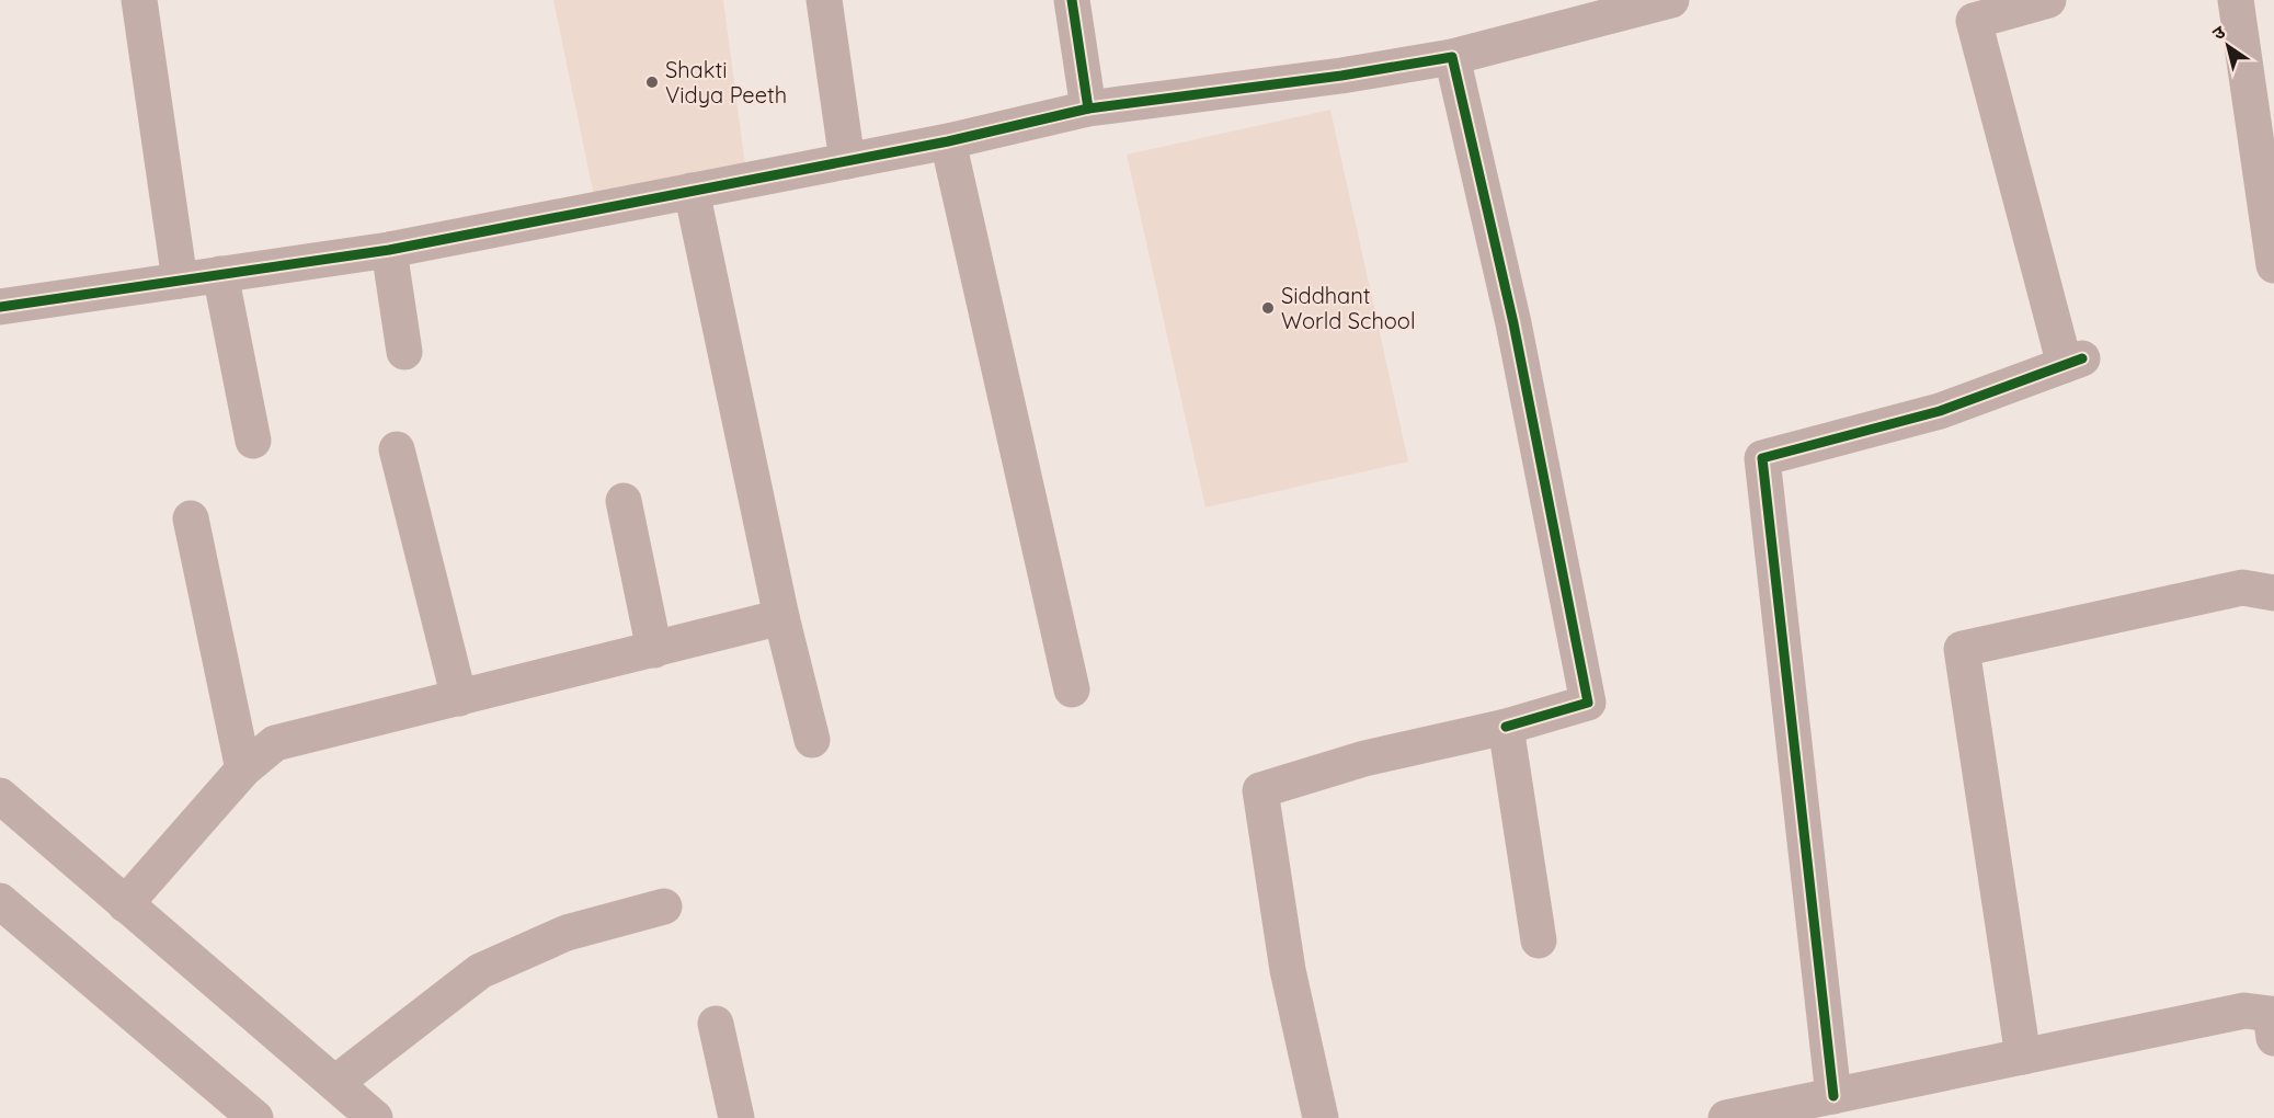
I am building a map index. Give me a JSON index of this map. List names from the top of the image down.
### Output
{
  "places": ["Shakti Vidya Peeth", "Siddhant World School"],
  "north": "top left"
}
